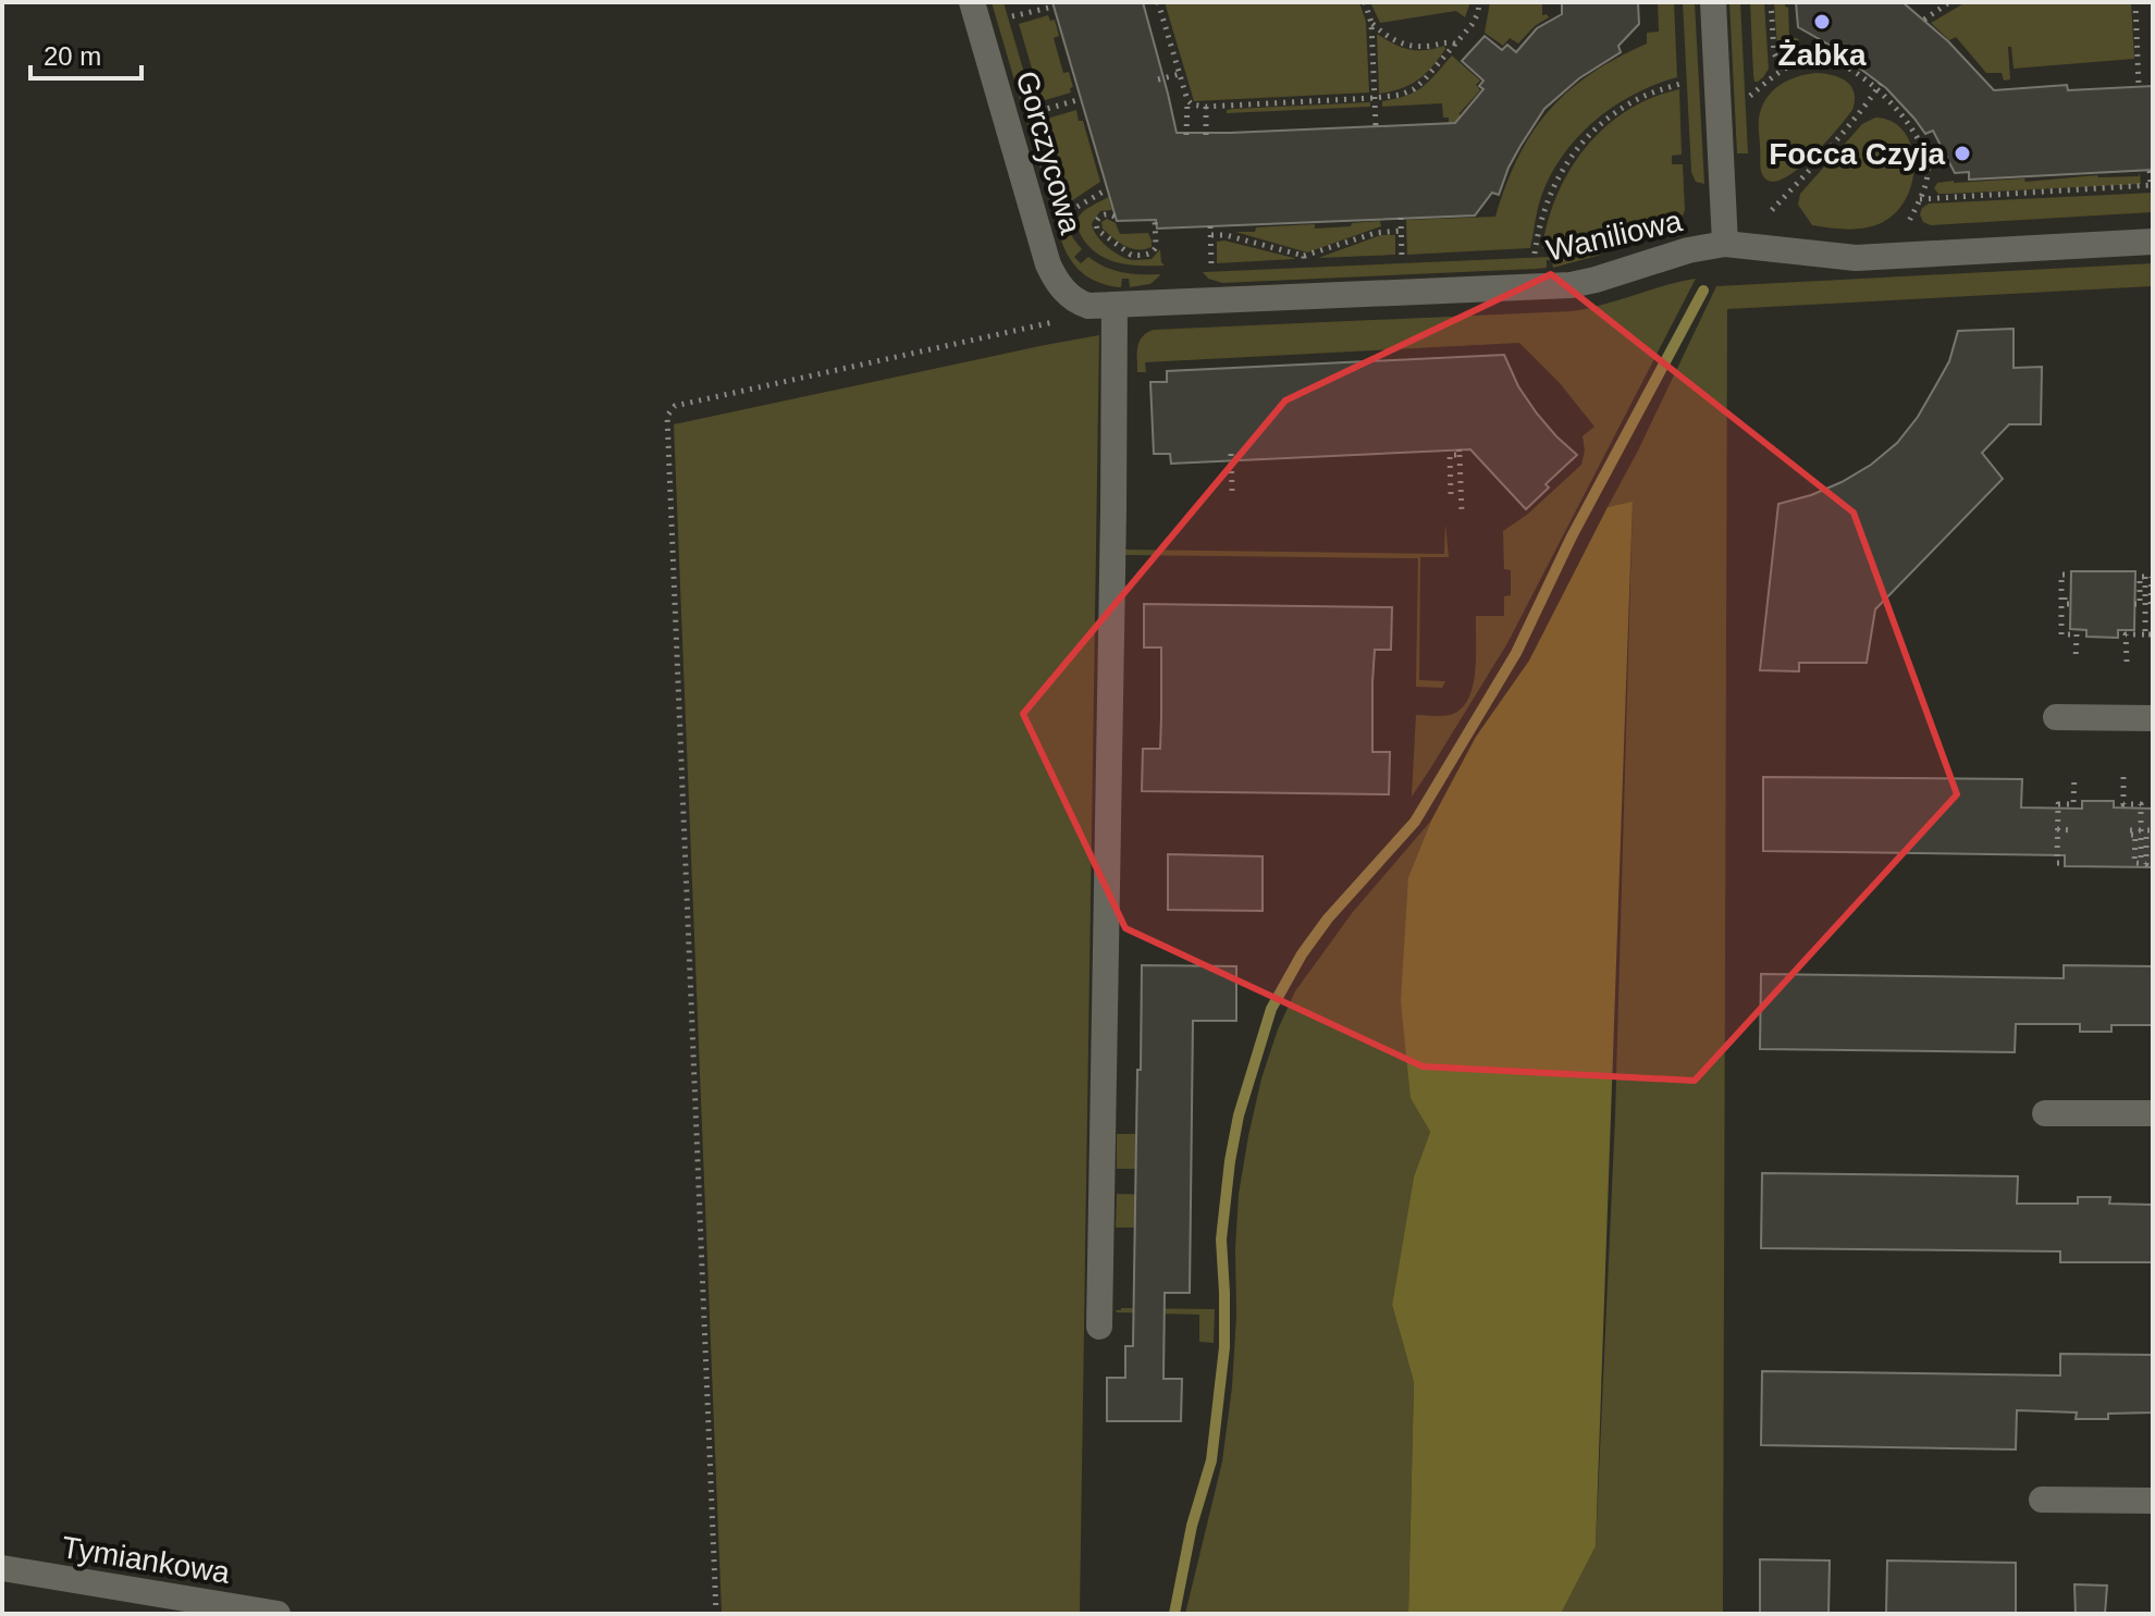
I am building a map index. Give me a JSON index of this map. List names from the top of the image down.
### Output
{
  "streets": {
    "street": ["Gorczycowa", "Waniliowa", "Tymiankowa"]
  },
  "crossings": [
    ["Gorczycowa", "Waniliowa"]
  ],
  "places": ["Żabka", "Focca Czyja"],
  "scale_bar": "20 m"
}
